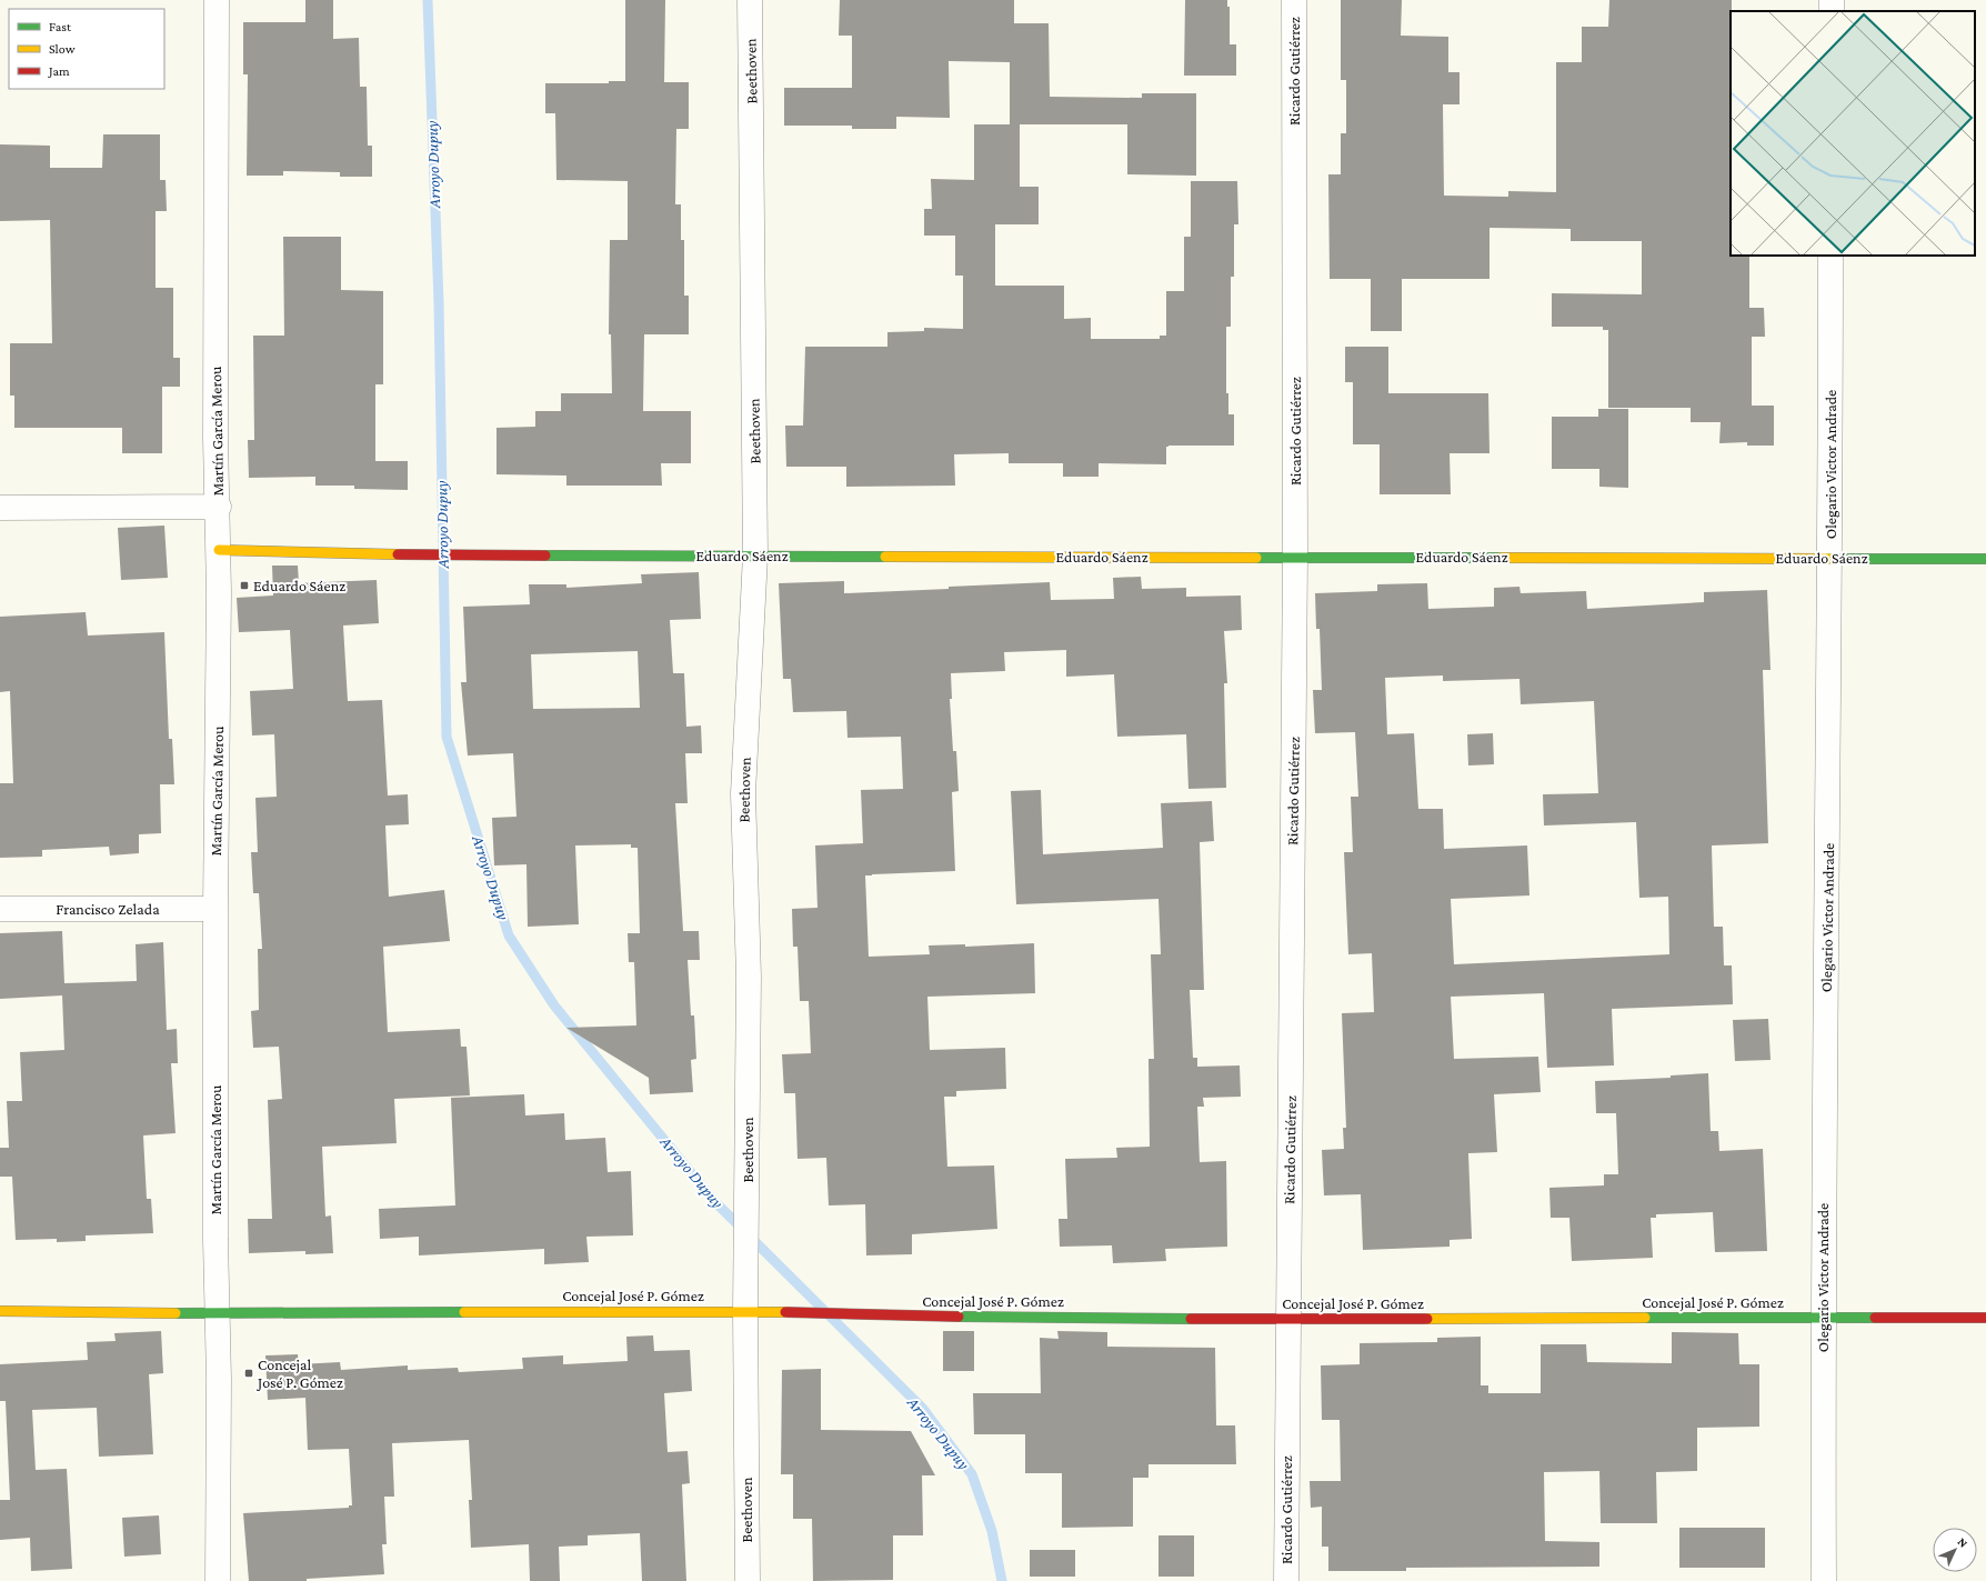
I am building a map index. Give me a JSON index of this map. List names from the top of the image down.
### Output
{
  "streets": {
    "street": [
      "Beethoven",
      "Ricardo Gutiérrez",
      "Martín García Merou",
      "Olegario Victor Andrade",
      "Eduardo Sáenz",
      "Francisco Zelada",
      "Concejal José P. Gómez"
    ]
  },
  "crossings": [
    ["Beethoven", "Eduardo Sáenz"],
    ["Beethoven", "Concejal José P. Gómez"],
    ["Ricardo Gutiérrez", "Eduardo Sáenz"],
    ["Ricardo Gutiérrez", "Concejal José P. Gómez"],
    ["Martín García Merou", "Eduardo Sáenz"],
    ["Martín García Merou", "Francisco Zelada"],
    ["Martín García Merou", "Concejal José P. Gómez"],
    ["Olegario Victor Andrade", "Eduardo Sáenz"],
    ["Olegario Victor Andrade", "Concejal José P. Gómez"]
  ],
  "water": ["Arroyo Dupuy"],
  "places": {
    "transit": ["Eduardo Sáenz", "Concejal José P. Gómez"]
  },
  "legend": ["Fast", "Slow", "Jam"],
  "north": "top right"
}
